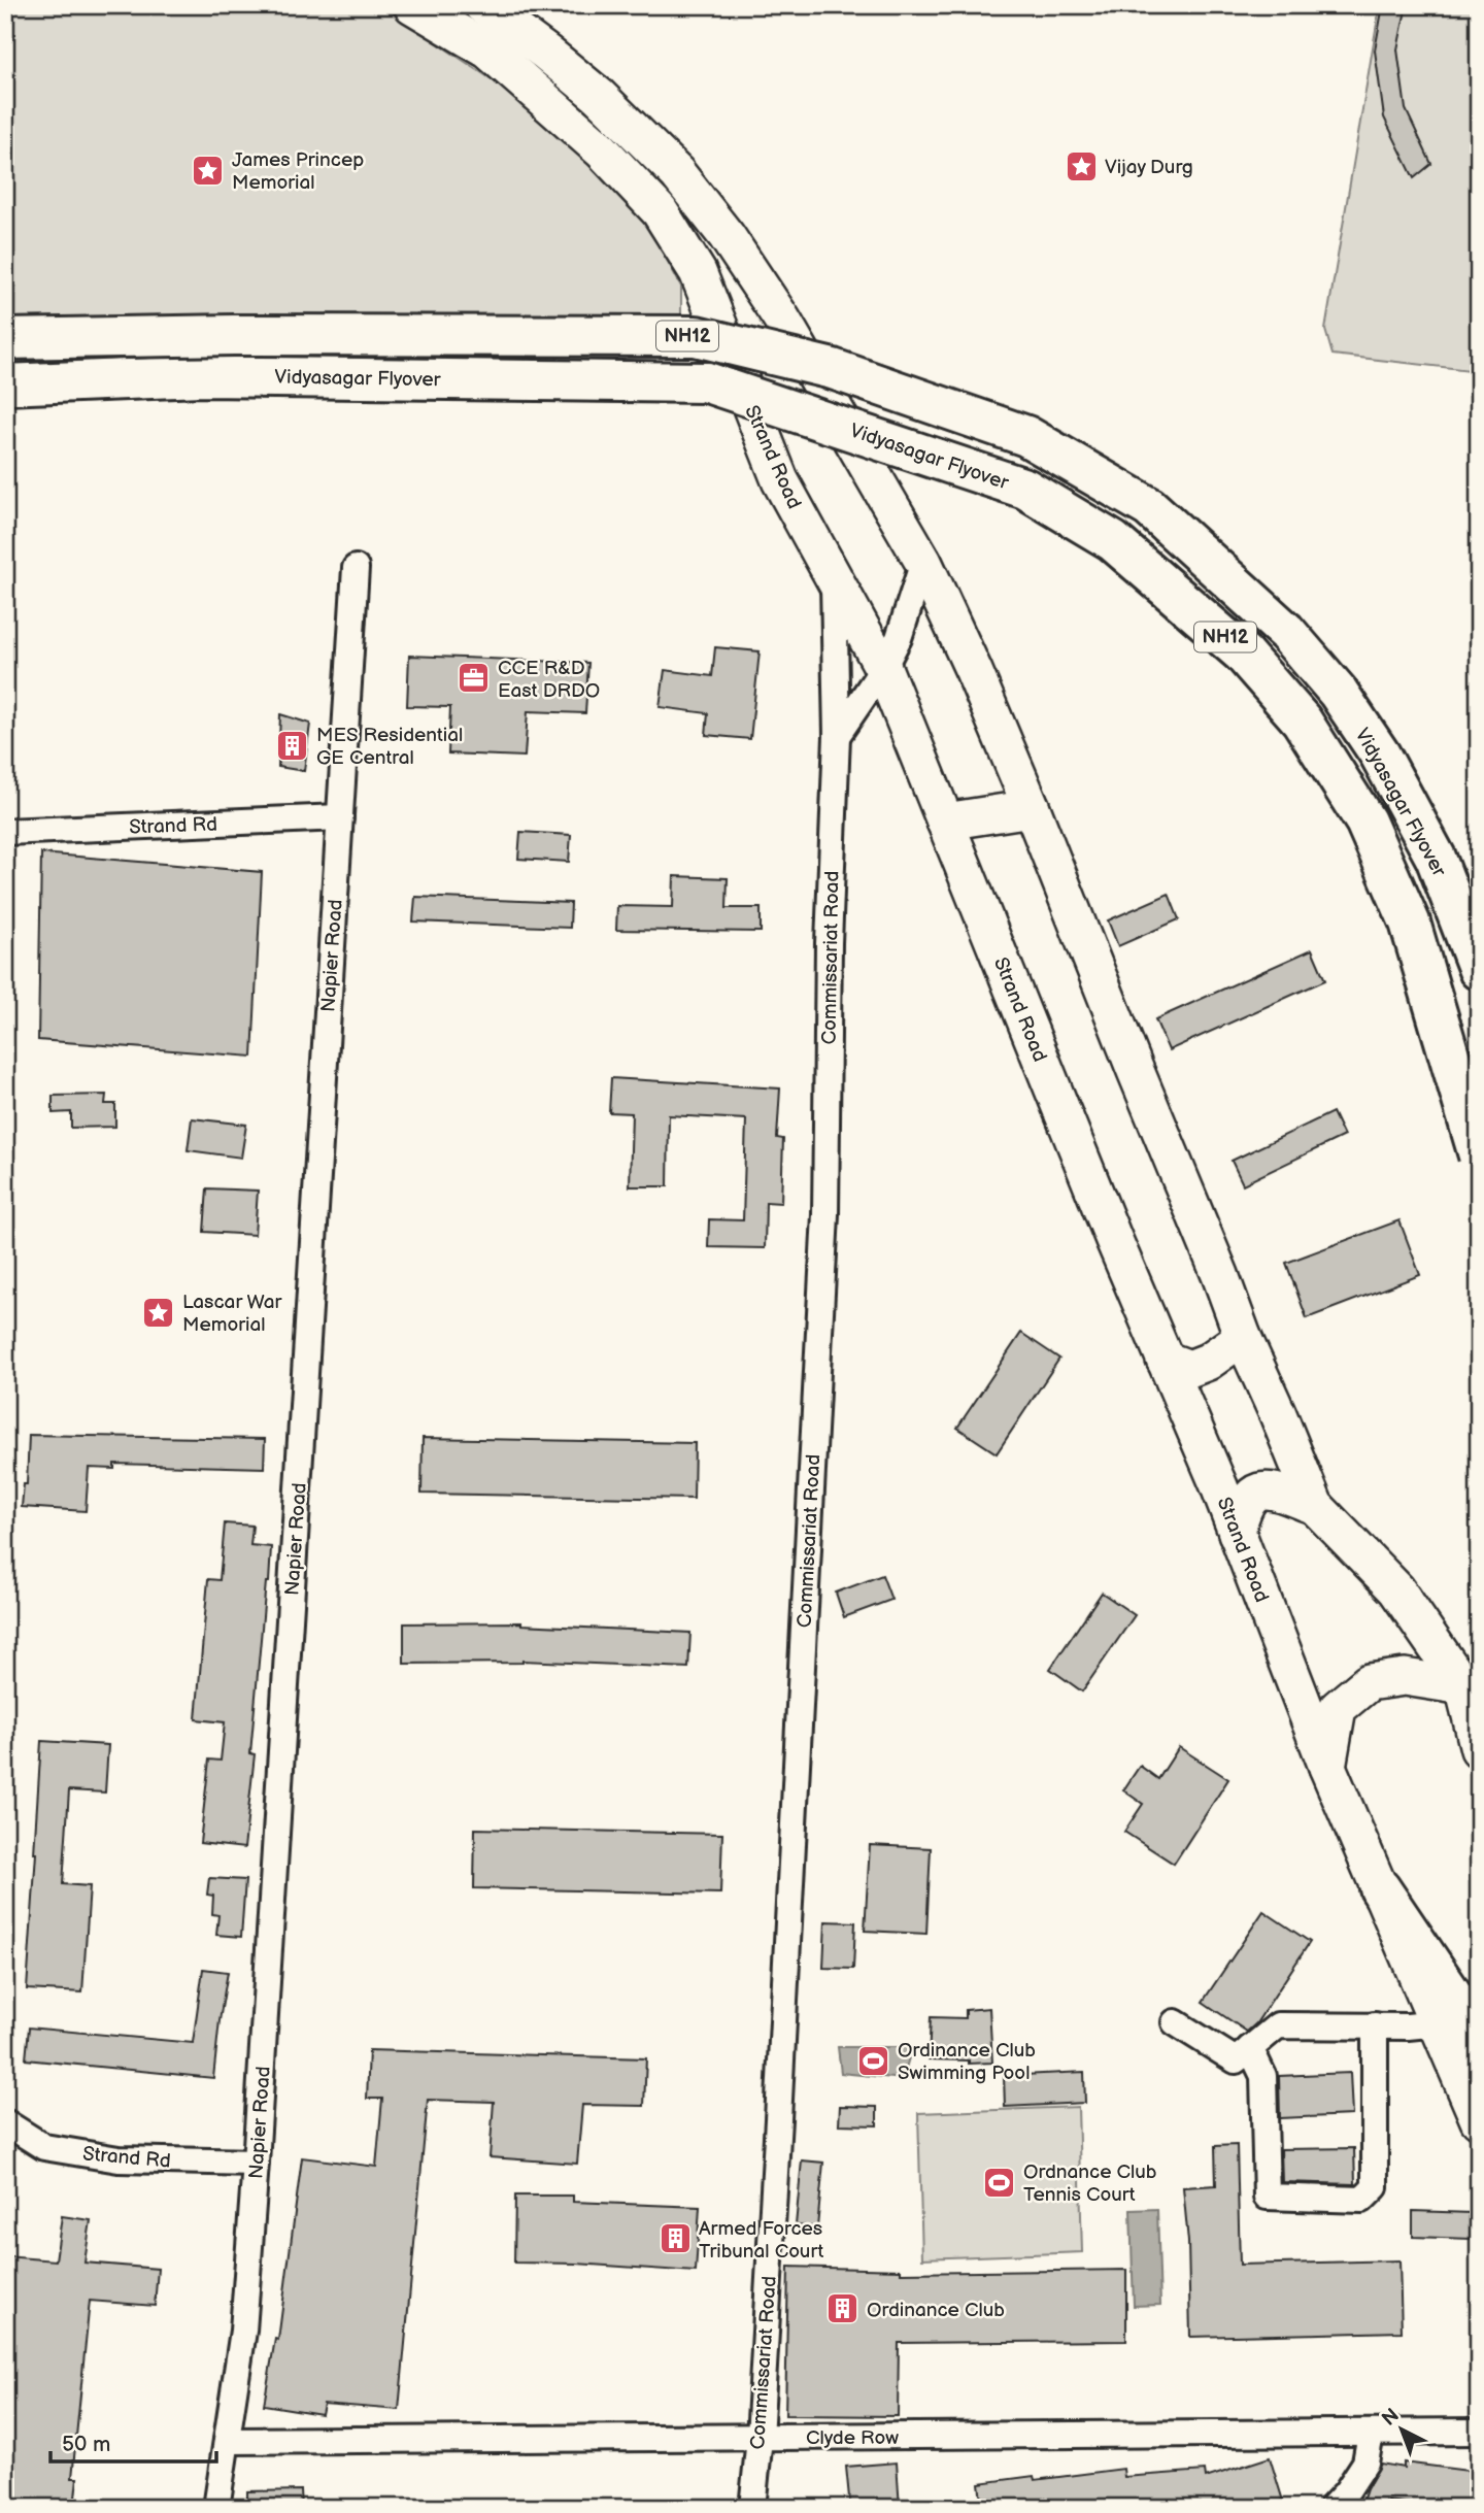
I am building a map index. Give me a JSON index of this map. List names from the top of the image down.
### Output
{
  "streets": {
    "highway": ["NH12", "Vidyasagar Flyover"],
    "main road": ["Strand Road"],
    "street": [
      "Strand Rd",
      "Napier Road",
      "Commissariat Road",
      "Clyde Row"
    ]
  },
  "crossings": [
    ["Strand Road", "Commissariat Road"],
    ["Strand Rd", "Napier Road"],
    ["Napier Road", "Clyde Row"],
    ["Commissariat Road", "Clyde Row"]
  ],
  "places": {
    "place": ["Vijay Durg", "James Princep Memorial", "Lascar War Memorial"],
    "office": ["CCE R&D East DRDO"],
    "building": ["MES Residential GE Central", "Armed Forces Tribunal Court", "Ordinance Club"],
    "sports": ["Ordinance Club Swimming Pool", "Ordnance Club Tennis Court"]
  },
  "scale_bar": "50 m",
  "north": "top left"
}
